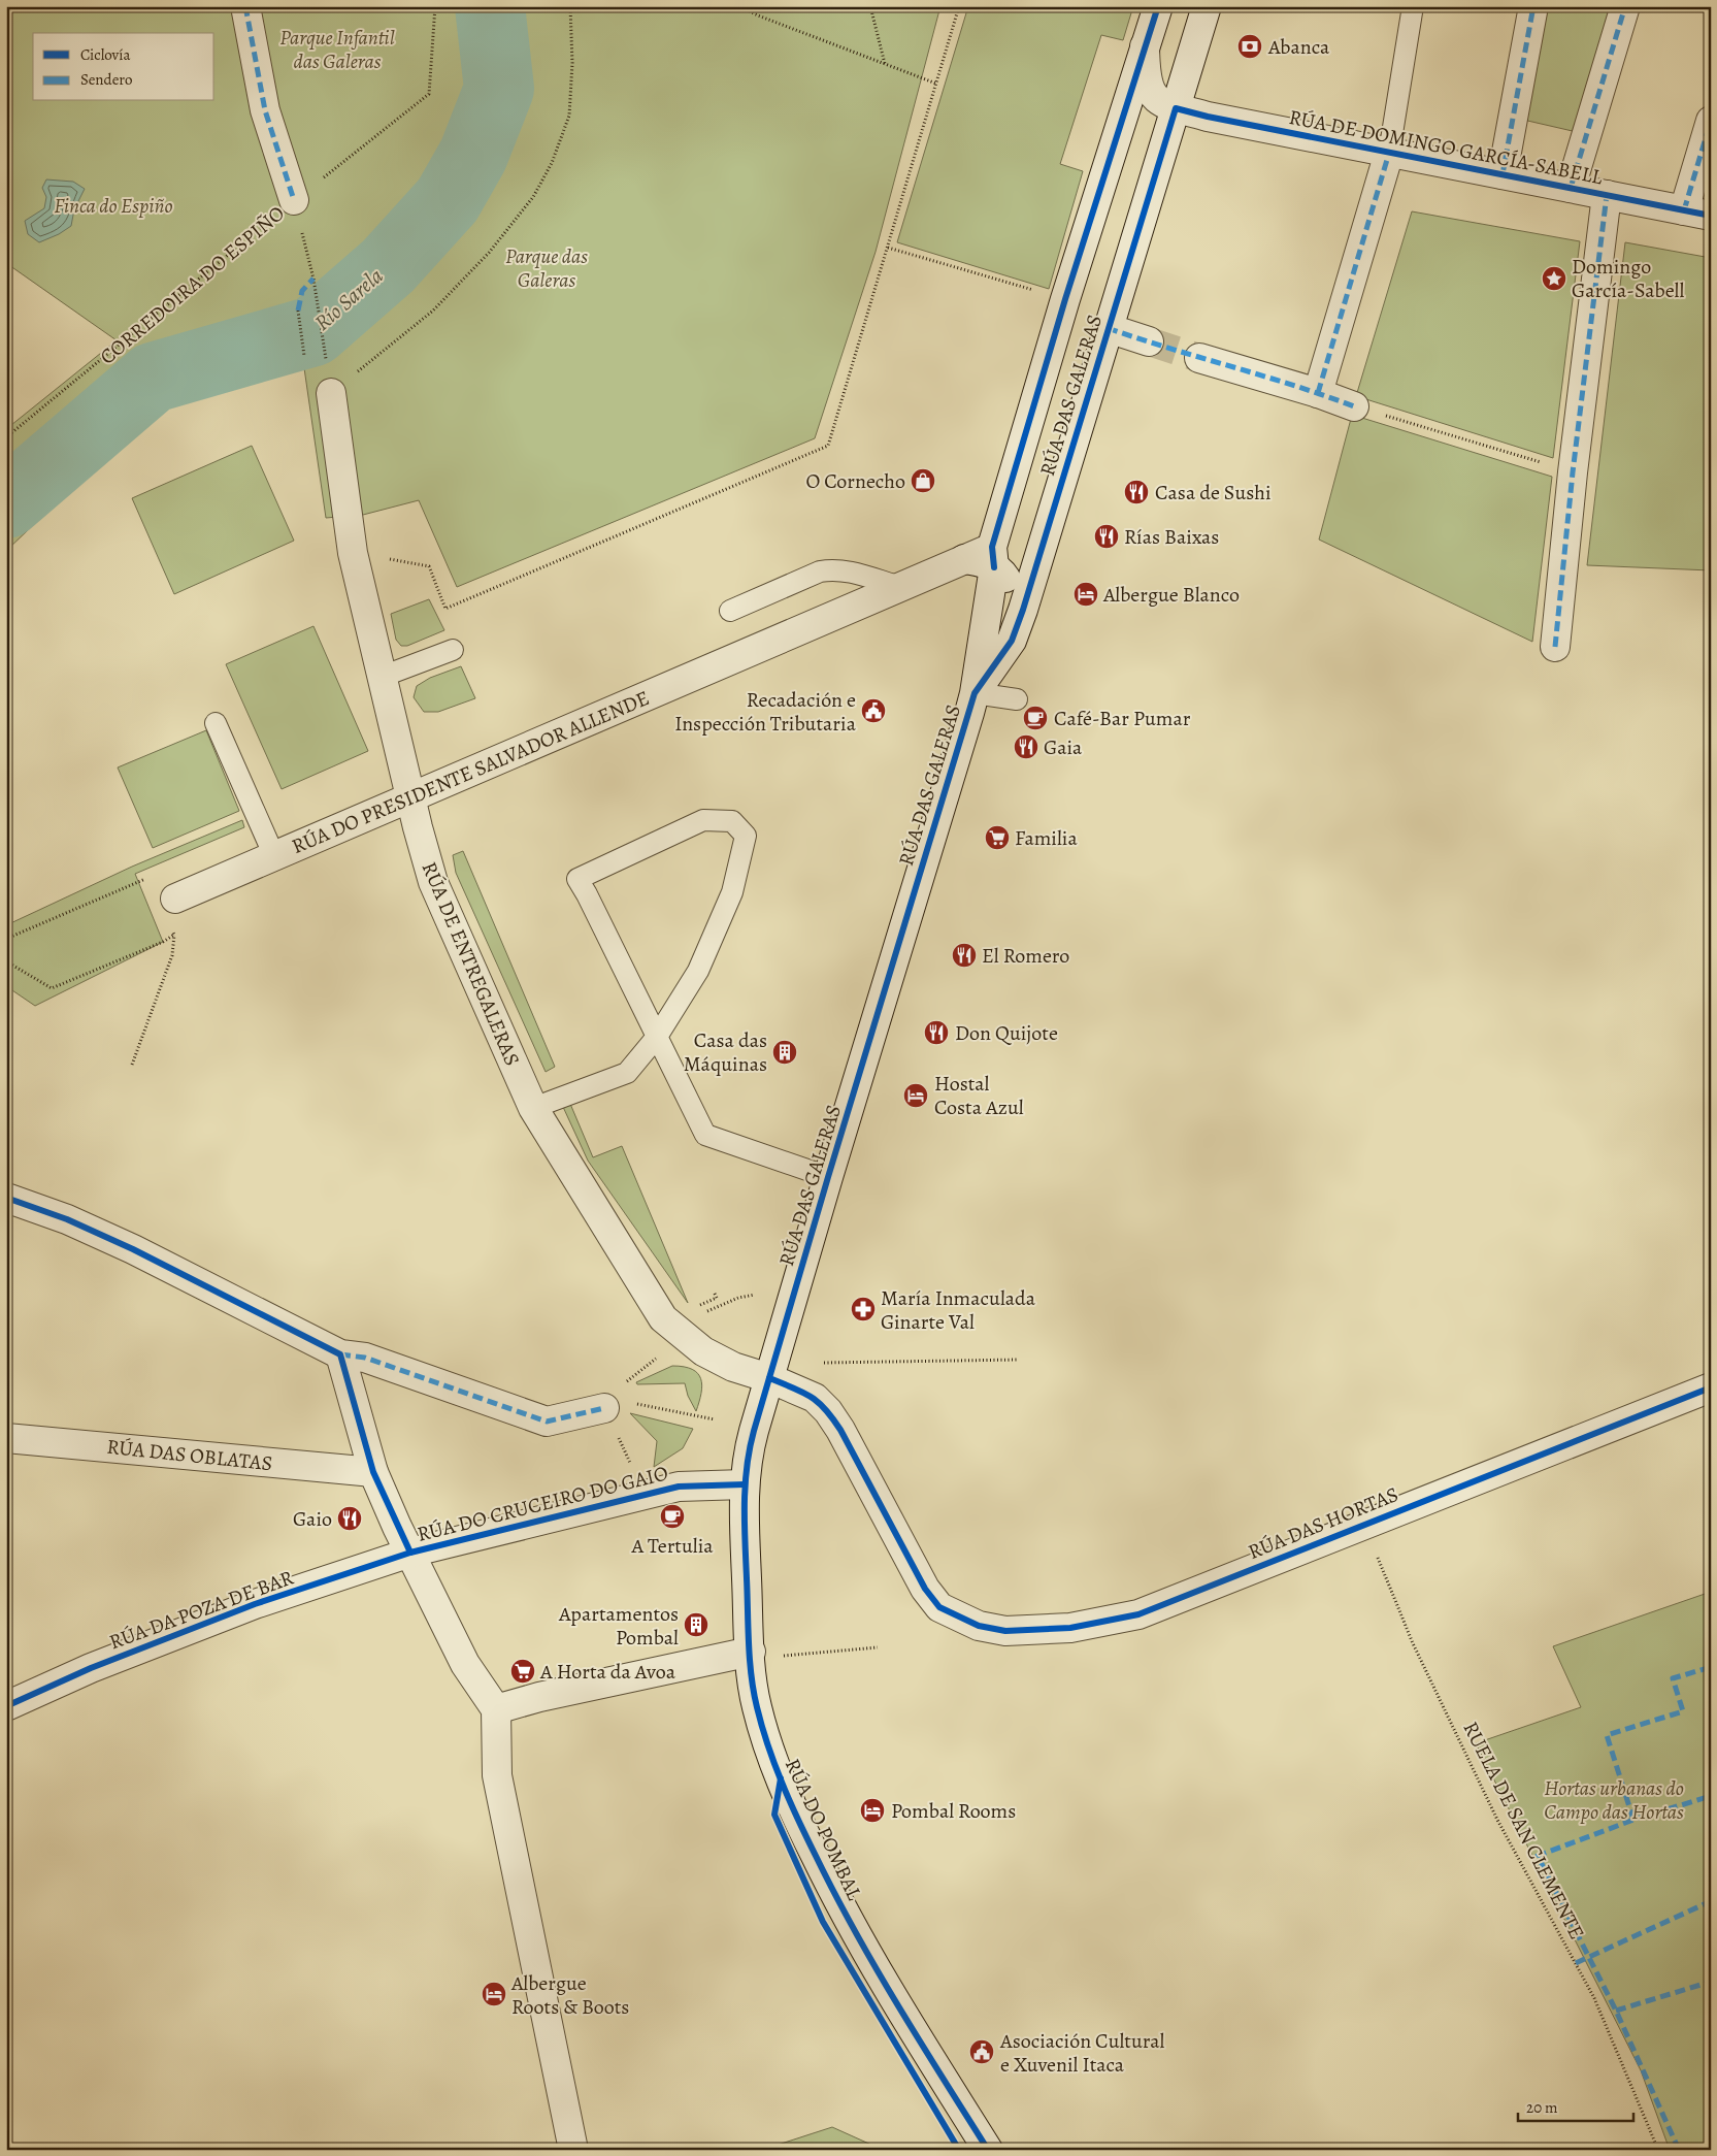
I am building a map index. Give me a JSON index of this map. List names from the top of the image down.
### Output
{
  "streets": {
    "street": [
      "RÚA DE DOMINGO GARCÍA-SABELL",
      "CORREDOIRA DO ESPIÑO",
      "RÚA DAS GALERAS",
      "RÚA DO PRESIDENTE SALVADOR ALLENDE",
      "RÚA DE ENTREGALERAS",
      "RÚA DAS OBLATAS",
      "RÚA DO CRUCEIRO DO GAIO",
      "RÚA DAS HORTAS",
      "RÚA DA POZA DE BAR",
      "RÚA DO POMBAL"
    ],
    "path": ["RUELA DE SAN CLEMENTE"]
  },
  "crossings": [
    ["RÚA DE DOMINGO GARCÍA-SABELL", "RÚA DAS GALERAS"],
    ["RÚA DAS GALERAS", "RÚA DO PRESIDENTE SALVADOR ALLENDE"],
    ["RÚA DAS GALERAS", "RÚA DE ENTREGALERAS"],
    ["RÚA DAS GALERAS", "RÚA DO CRUCEIRO DO GAIO"],
    ["RÚA DAS GALERAS", "RÚA DO POMBAL"],
    ["RÚA DO PRESIDENTE SALVADOR ALLENDE", "RÚA DE ENTREGALERAS"],
    ["RÚA DE ENTREGALERAS", "RÚA DAS HORTAS"],
    ["RÚA DO CRUCEIRO DO GAIO", "RÚA DA POZA DE BAR"],
    ["RÚA DO CRUCEIRO DO GAIO", "RÚA DO POMBAL"],
    ["RÚA DAS HORTAS", "RUELA DE SAN CLEMENTE"]
  ],
  "water": ["Río Sarela"],
  "parks": [
    "Parque Infantil das Galeras",
    "Finca do Espiño",
    "Parque das Galeras",
    "Hortas urbanas do Campo das Hortas"
  ],
  "places": {
    "bank": ["Abanca"],
    "place": ["Domingo García-Sabell"],
    "shop": ["O Cornecho"],
    "restaurant": [
      "Casa de Sushi",
      "Rías Baixas",
      "Gaia",
      "El Romero",
      "Don Quijote",
      "Gaio"
    ],
    "hotel": [
      "Albergue Blanco",
      "Hostal Costa Azul",
      "Pombal Rooms",
      "Albergue Roots & Boots"
    ],
    "public building": ["Recadación e Inspección Tributaria", "Asociación Cultural e Xuvenil Itaca"],
    "cafe": ["Café-Bar Pumar", "A Tertulia"],
    "supermarket": ["Familia", "A Horta da Avoa"],
    "building": ["Casa das Máquinas", "Apartamentos Pombal"],
    "pharmacy": ["María Inmaculada Ginarte Val"]
  },
  "legend": ["Ciclovía", "Sendero"],
  "scale_bar": "20 m"
}
